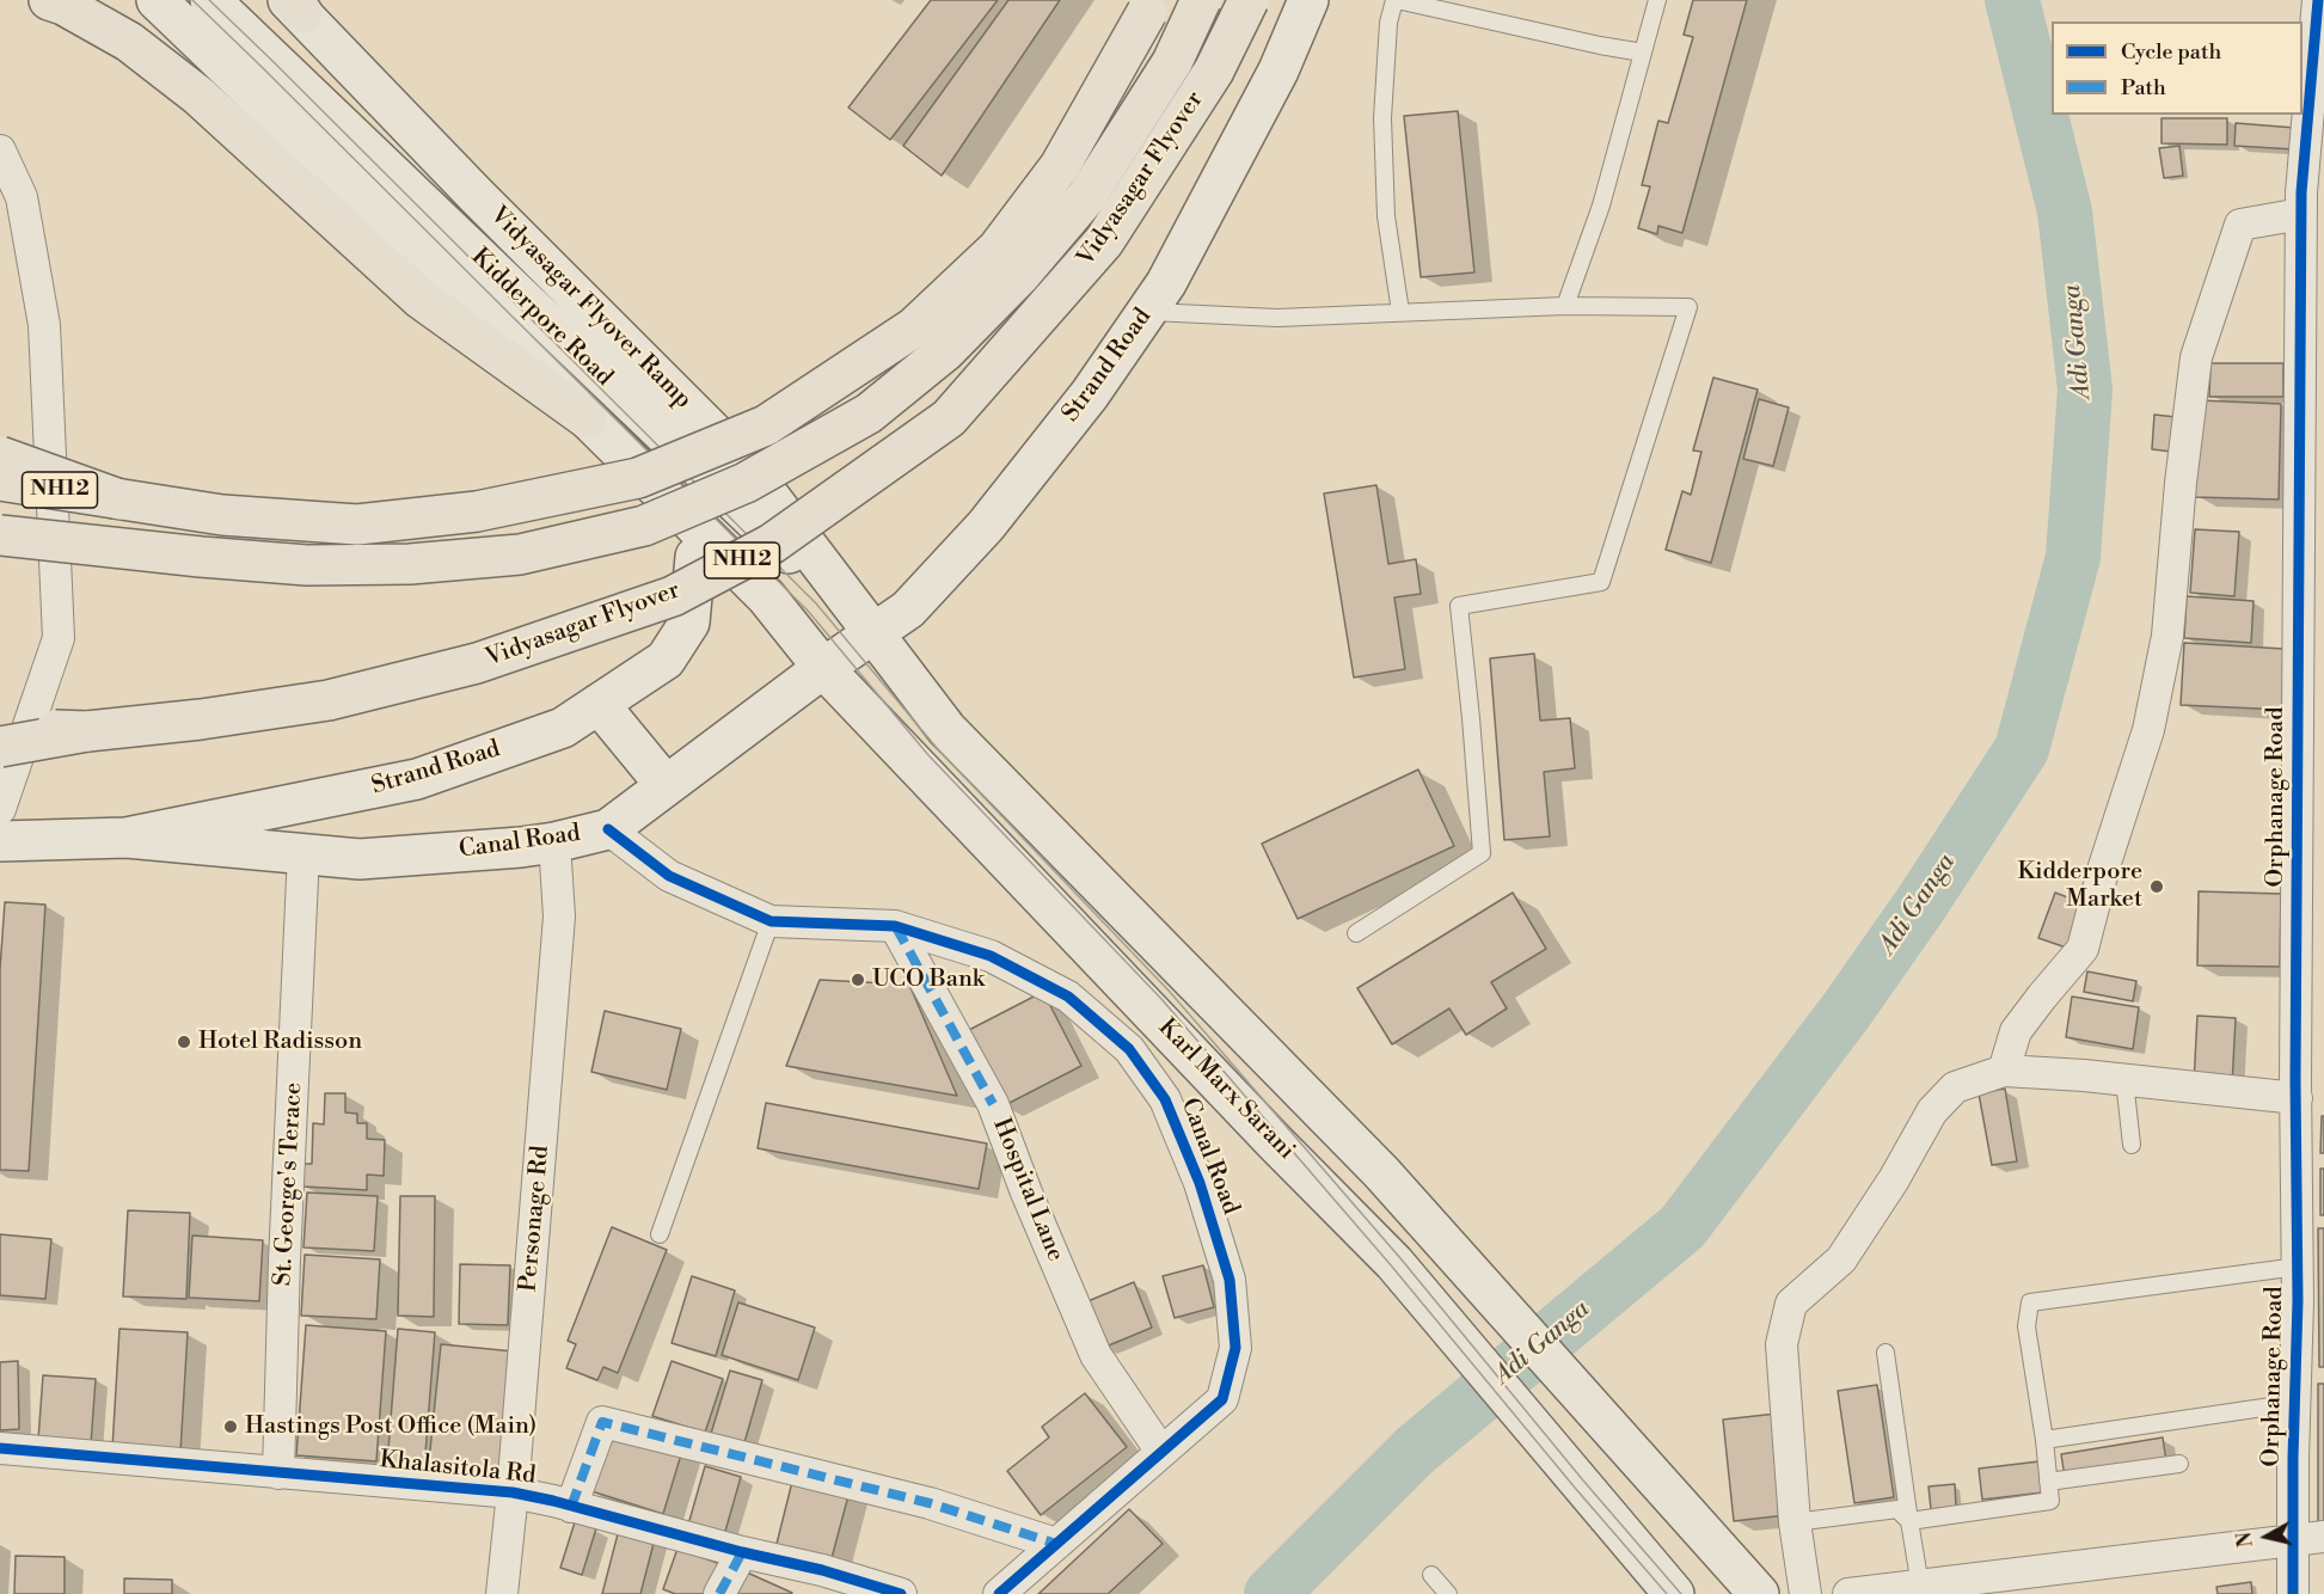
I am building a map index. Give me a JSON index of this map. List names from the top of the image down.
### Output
{
  "streets": {
    "highway": ["Vidyasagar Flyover", "NH12"],
    "main road": [
      "Vidyasagar Flyover Ramp",
      "Kidderpore Road",
      "Strand Road",
      "Canal Road",
      "Karl Marx Sarani"
    ],
    "street": [
      "Orphanage Road",
      "St. George's Terace",
      "Hospital Lane",
      "Personage Rd",
      "Khalasitola Rd"
    ]
  },
  "crossings": [
    ["Vidyasagar Flyover Ramp", "Kidderpore Road"],
    ["Vidyasagar Flyover Ramp", "Strand Road"],
    ["Kidderpore Road", "Strand Road"],
    ["Kidderpore Road", "Karl Marx Sarani"],
    ["Strand Road", "Canal Road"],
    ["Strand Road", "Karl Marx Sarani"],
    ["Canal Road", "St. George's Terace"],
    ["Canal Road", "Hospital Lane"],
    ["Canal Road", "Personage Rd"],
    ["St. George's Terace", "Khalasitola Rd"],
    ["Personage Rd", "Khalasitola Rd"]
  ],
  "water": ["Adi Ganga"],
  "places": [
    "Kidderpore Market",
    "UCO Bank",
    "Hotel Radisson",
    "Hastings Post Office (Main)"
  ],
  "legend": ["Cycle path", "Path"],
  "north": "left"
}
